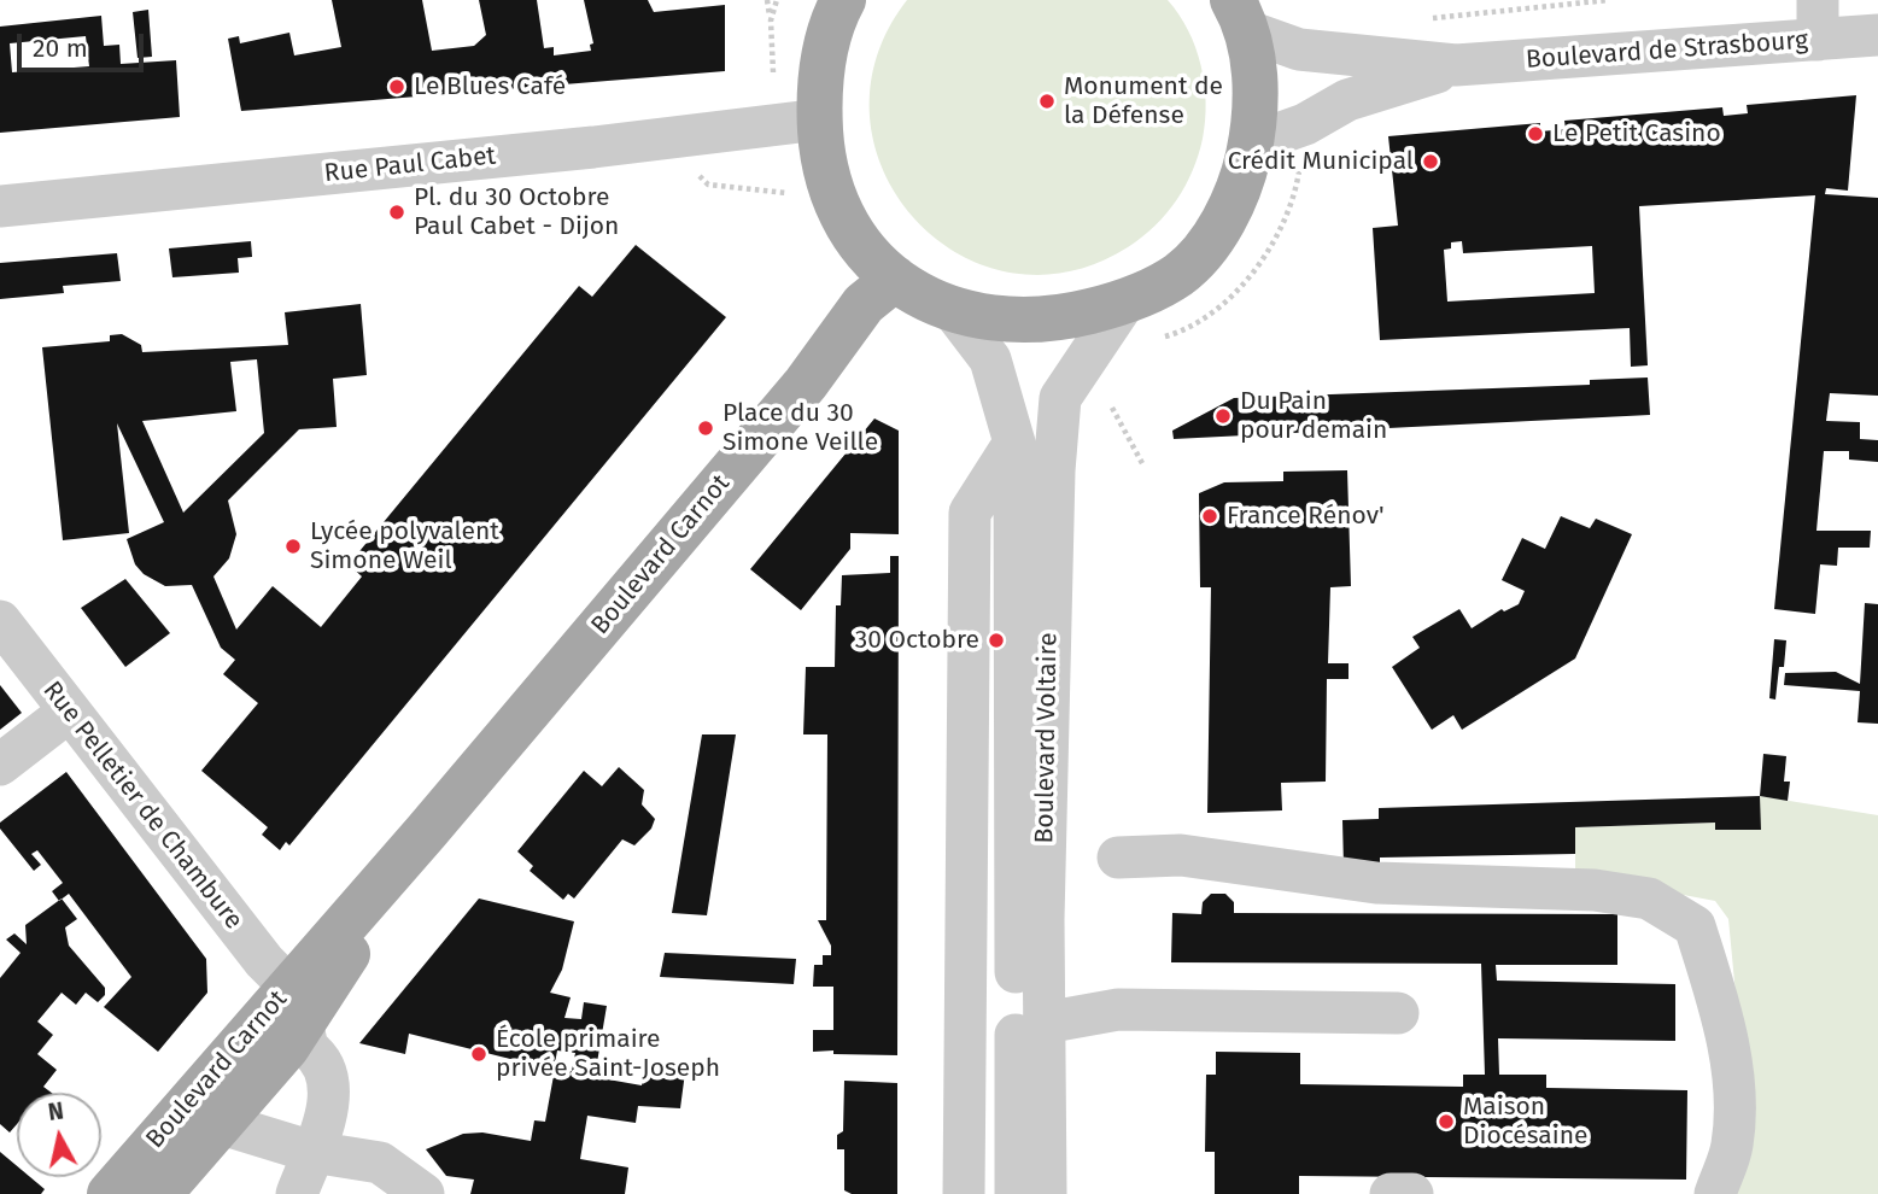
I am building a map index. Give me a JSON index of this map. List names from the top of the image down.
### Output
{
  "streets": {
    "main road": ["Boulevard Carnot"],
    "street": [
      "Boulevard de Strasbourg",
      "Rue Paul Cabet",
      "Boulevard Voltaire",
      "Rue Pelletier de Chambure"
    ]
  },
  "crossings": [
    ["Boulevard Carnot", "Rue Pelletier de Chambure"]
  ],
  "places": [
    "Le Blues Café",
    "Monument de la Défense",
    "Le Petit Casino",
    "Crédit Municipal",
    "Pl. du 30 Octobre Paul Cabet - Dijon",
    "Du Pain pour demain",
    "Place du 30 Simone Veille",
    "France Rénov'",
    "Lycée polyvalent Simone Weil",
    "30 Octobre",
    "École primaire privée Saint-Joseph",
    "Maison Diocésaine"
  ],
  "scale_bar": "20 m",
  "north": "top"
}
